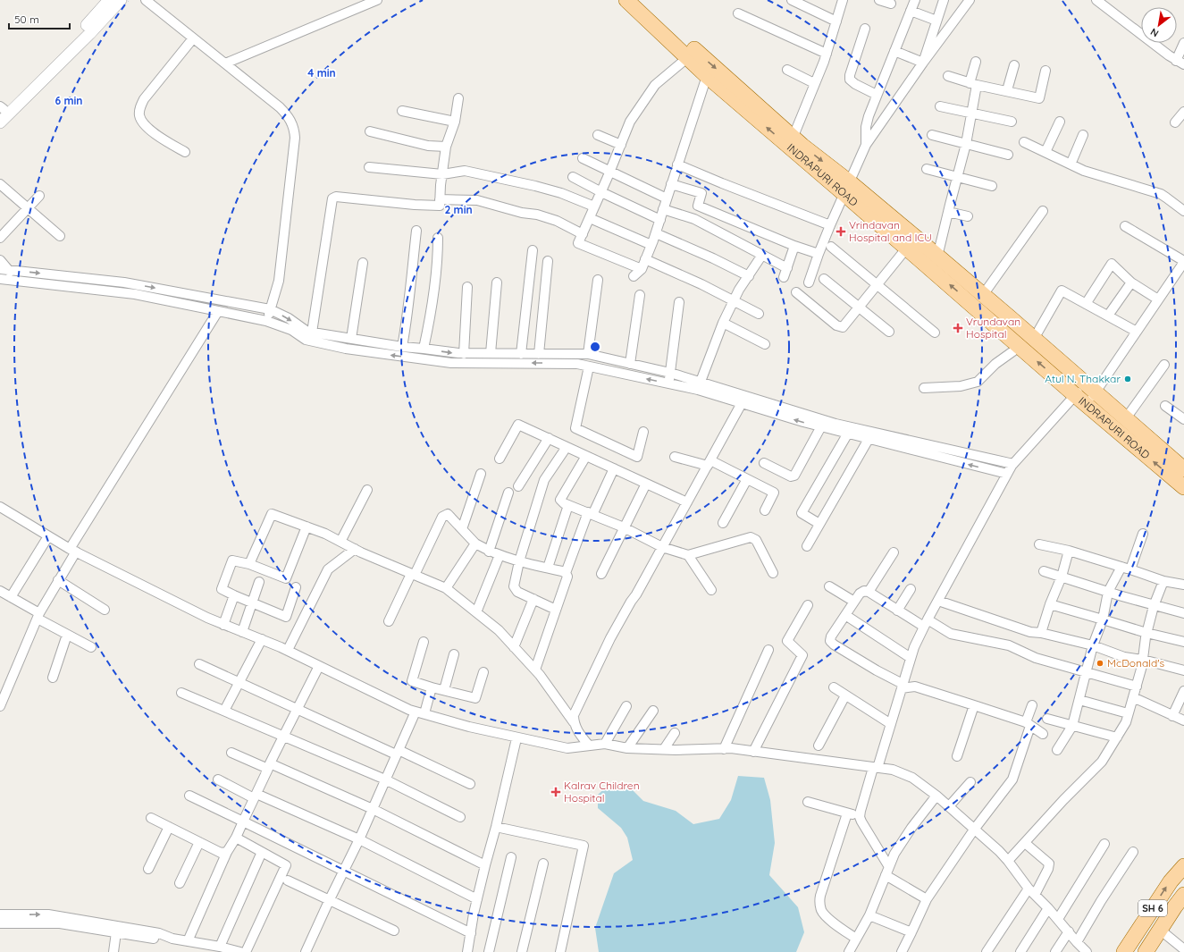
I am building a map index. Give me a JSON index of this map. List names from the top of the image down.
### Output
{
  "streets": {
    "main road": ["INDRAPURI ROAD", "SH 6"]
  },
  "places": {
    "health": ["Vrindavan Hospital and ICU", "Vrundavan Hospital", "Kalrav Children Hospital"],
    "other": ["Atul N. Thakkar", "McDonald's"]
  },
  "scale_bar": "50 m",
  "north": "bottom left",
  "rings": ["4 min", "6 min", "2 min"]
}
